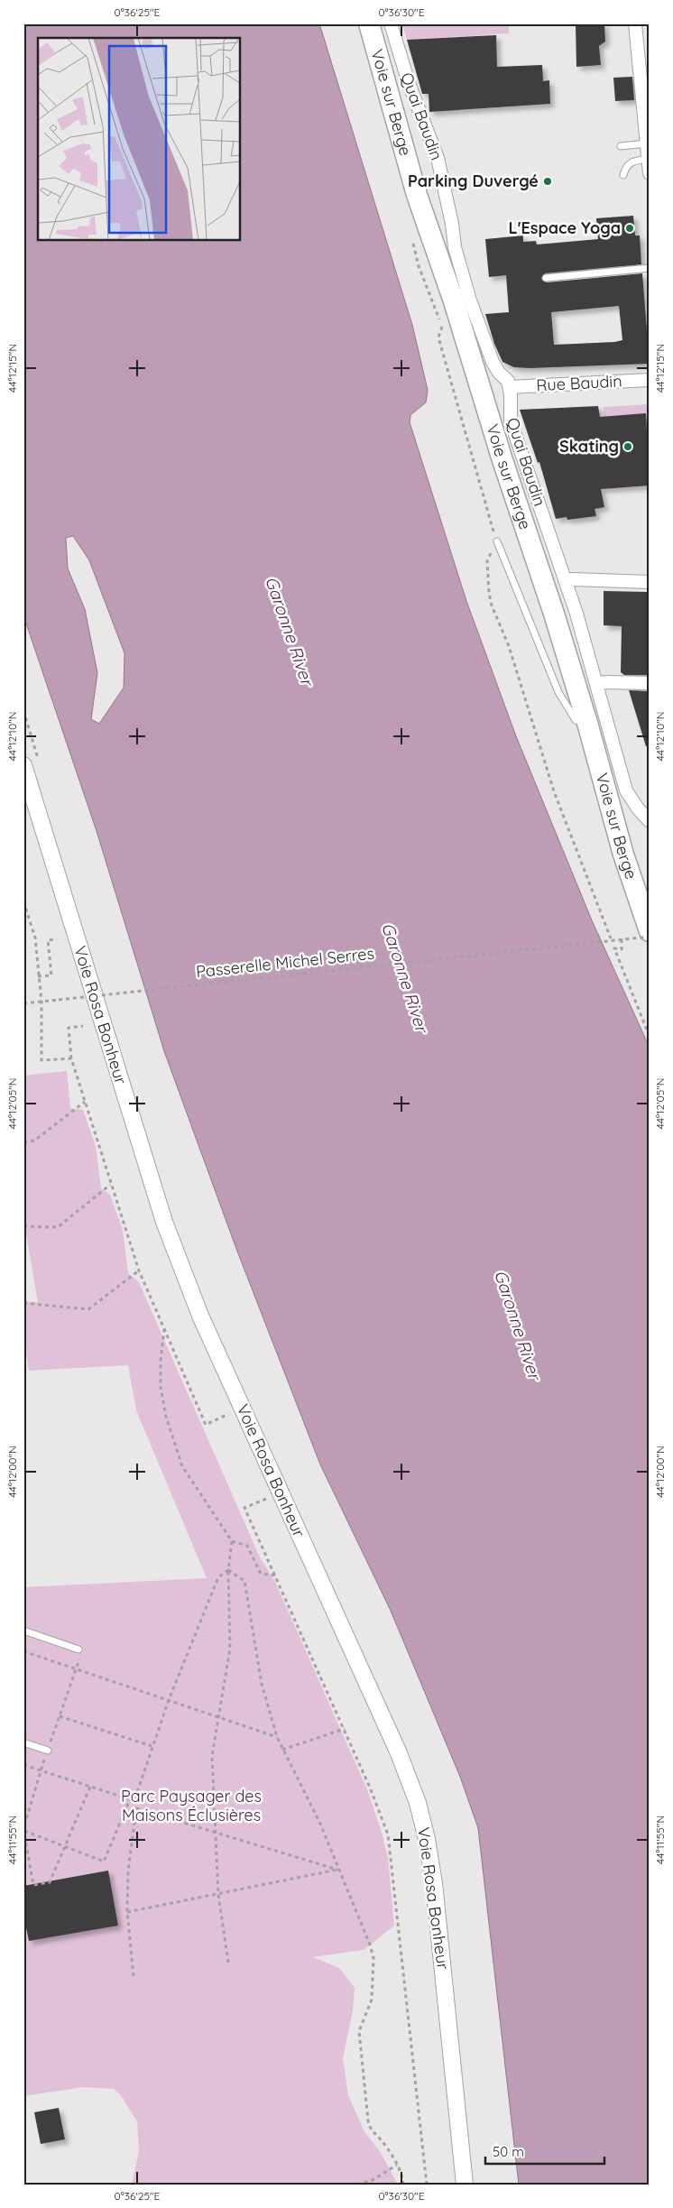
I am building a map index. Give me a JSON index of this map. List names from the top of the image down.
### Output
{
  "streets": {
    "main road": ["Voie sur Berge"],
    "street": ["Quai Baudin", "Rue Baudin", "Voie Rosa Bonheur"],
    "path": ["Passerelle Michel Serres"]
  },
  "crossings": [
    ["Quai Baudin", "Rue Baudin"]
  ],
  "water": ["Garonne River"],
  "parks": ["Parc Paysager des Maisons Éclusières"],
  "places": ["Parking Duvergé", "L'Espace Yoga", "Skating"],
  "scale_bar": "50 m",
  "coordinates": [
    "0°36'25\"E",
    "0°36'30\"E",
    "44°12'15\"N",
    "44°12'10\"N",
    "44°12'05\"N",
    "44°12'00\"N",
    "44°11'55\"N"
  ]
}
